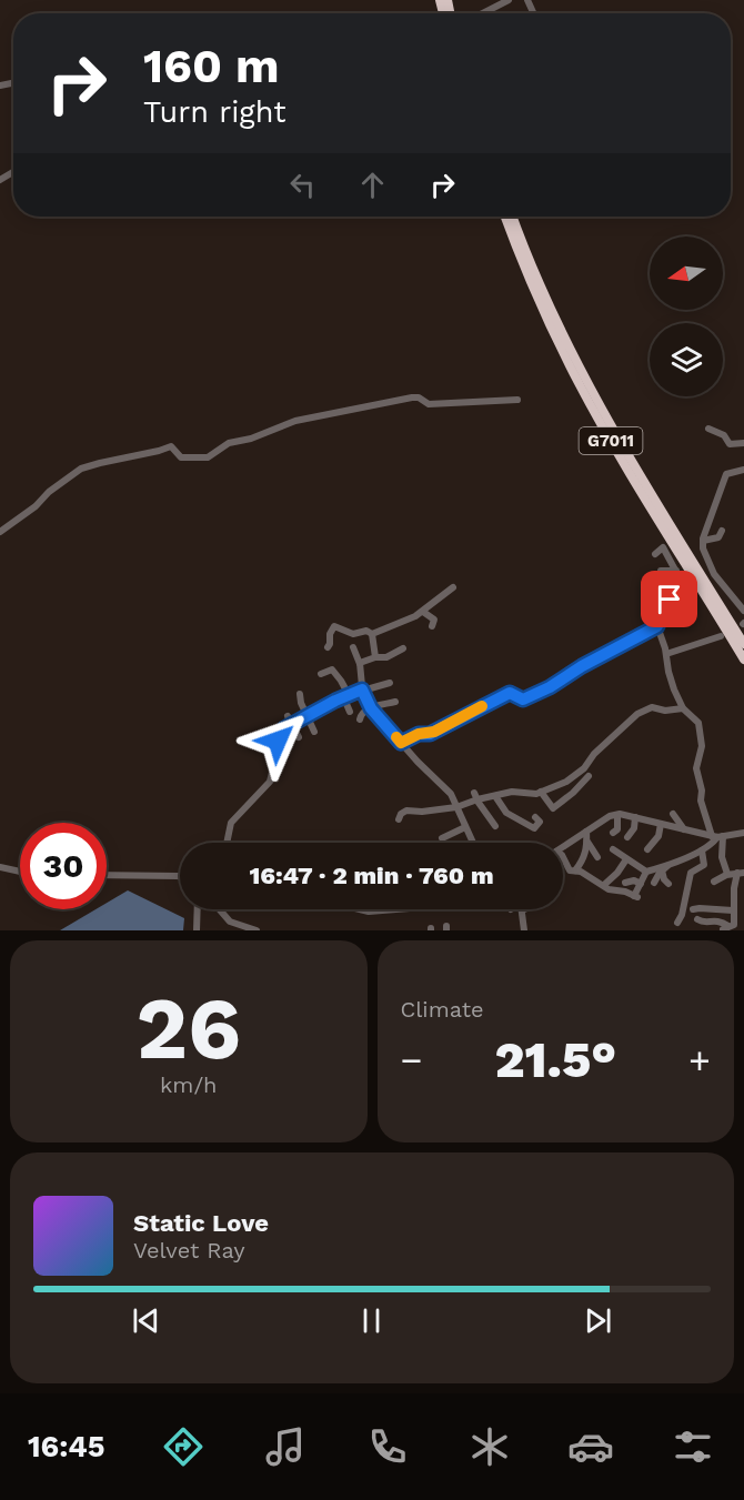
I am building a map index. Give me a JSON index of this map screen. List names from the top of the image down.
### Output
{
  "streets": {
    "highway": ["G7011"]
  },
  "north": "left",
  "page": {
    "turn": ["160 m", "Turn right"],
    "limit": "30",
    "trip": "16:47 · 2 min · 760 m",
    "tile": [
      ["26", "km/h"],
      "Climate"
    ],
    "heat": ["−", "21.5°", "+"],
    "song": ["Static Love", "Velvet Ray"],
    "tabs": "16:45"
  }
}
